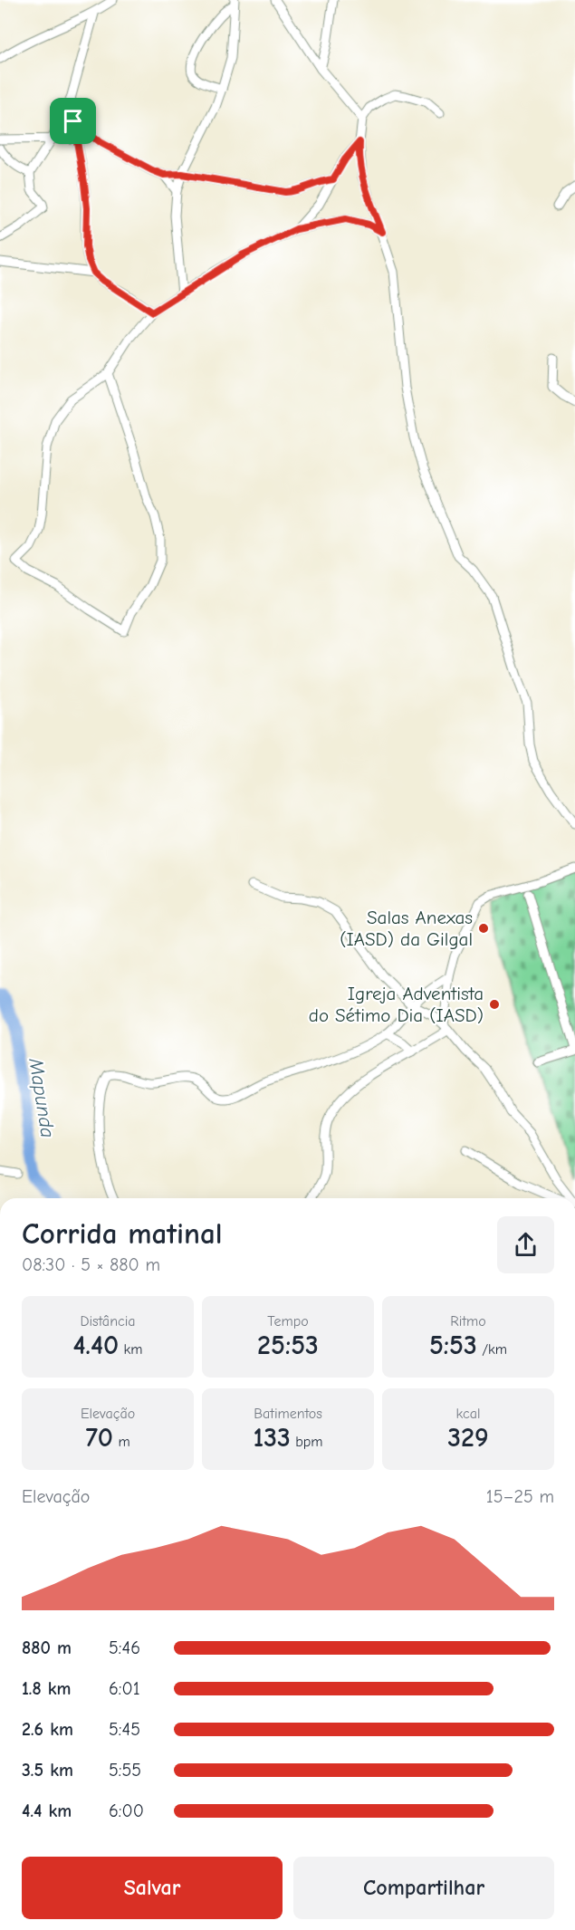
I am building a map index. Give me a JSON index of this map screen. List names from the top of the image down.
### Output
{
  "water": ["Mapunda"],
  "places": ["Salas Anexas (IASD) da Gilgal", "Igreja Adventista do Sétimo Dia (IASD)"],
  "page": {
    "heading": ["Corrida matinal", "08:30 · 5 × 880 m"],
    "stats": [
      ["Distância", "4.40 km"],
      ["Tempo", "25:53"],
      ["Ritmo", "5:53 /km"],
      ["Elevação", "70 m"],
      ["Batimentos", "133 bpm"],
      ["kcal", "329"]
    ],
    "chart": ["Elevação", "15–25 m"],
    "list": [
      {
        "name": "880 m",
        "note": "5:46"
      },
      {
        "name": "1.8 km",
        "note": "6:01"
      },
      {
        "name": "2.6 km",
        "note": "5:45"
      },
      {
        "name": "3.5 km",
        "note": "5:55"
      },
      {
        "name": "4.4 km",
        "note": "6:00"
      }
    ],
    "buttons": ["Salvar", "Compartilhar"]
  }
}
